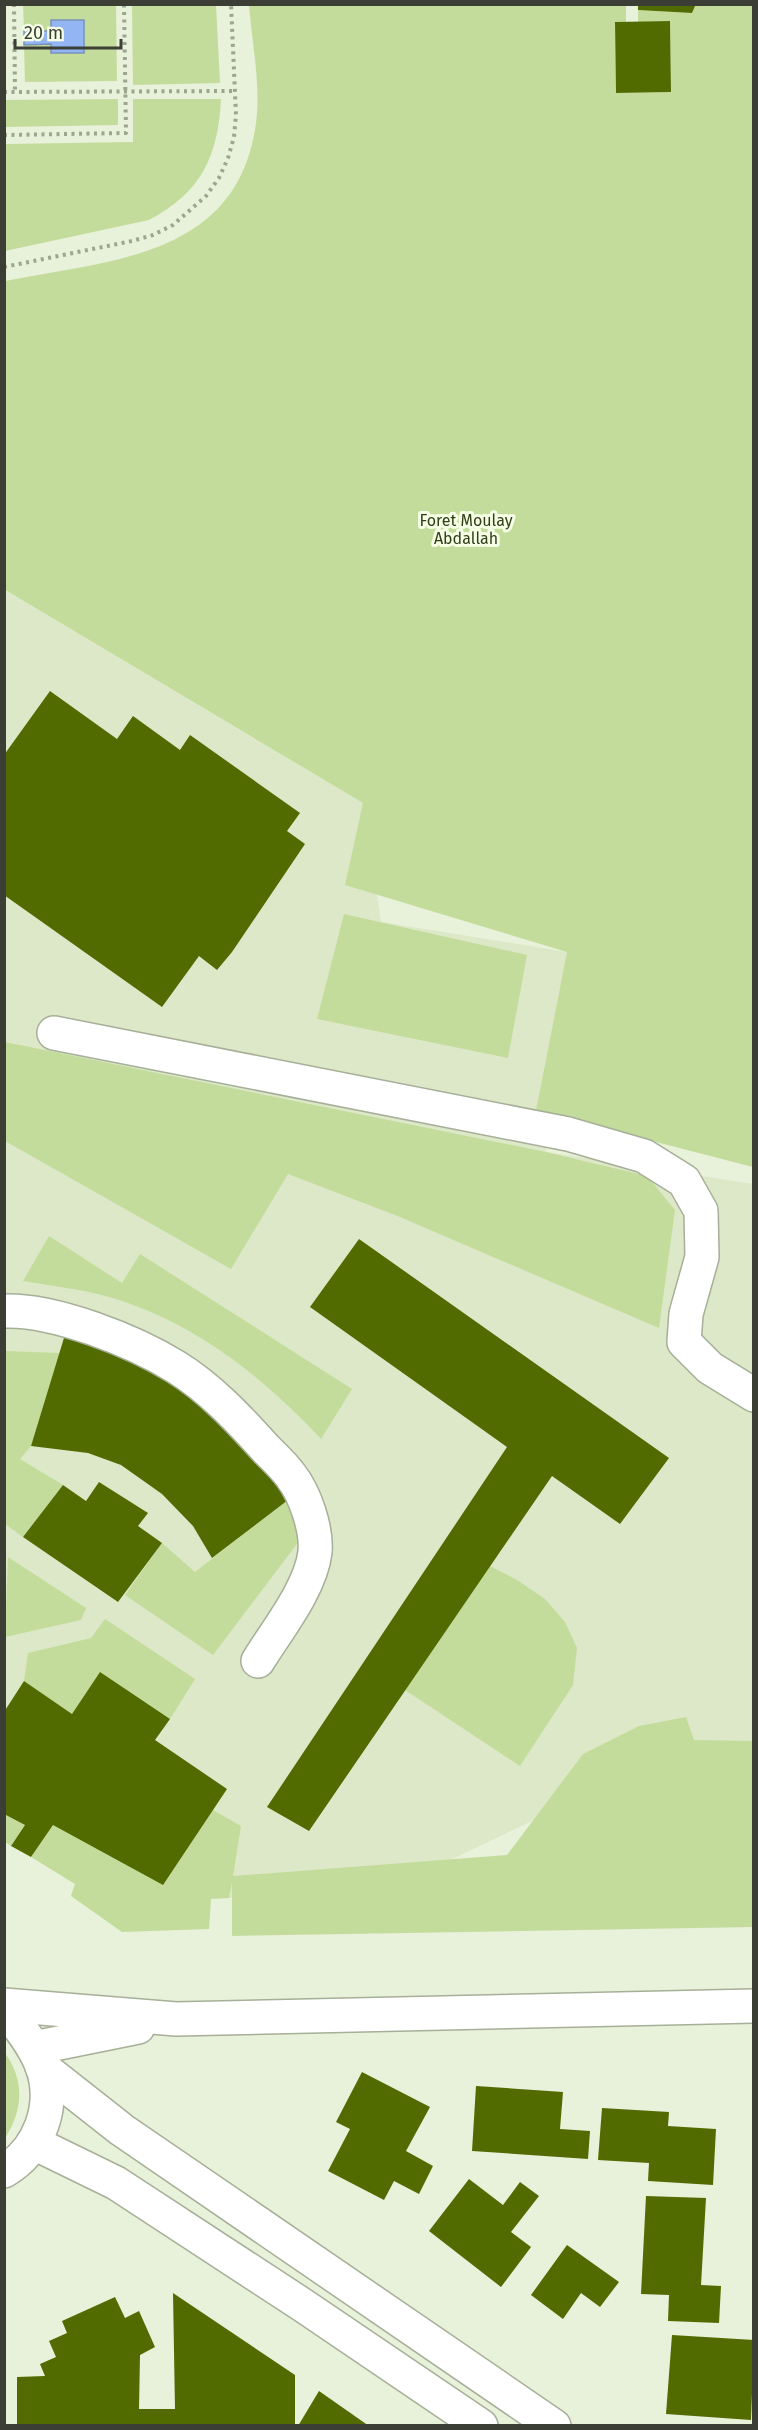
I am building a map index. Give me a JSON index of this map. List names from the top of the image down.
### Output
{
  "parks": ["Foret Moulay Abdallah"],
  "scale_bar": "20 m"
}
